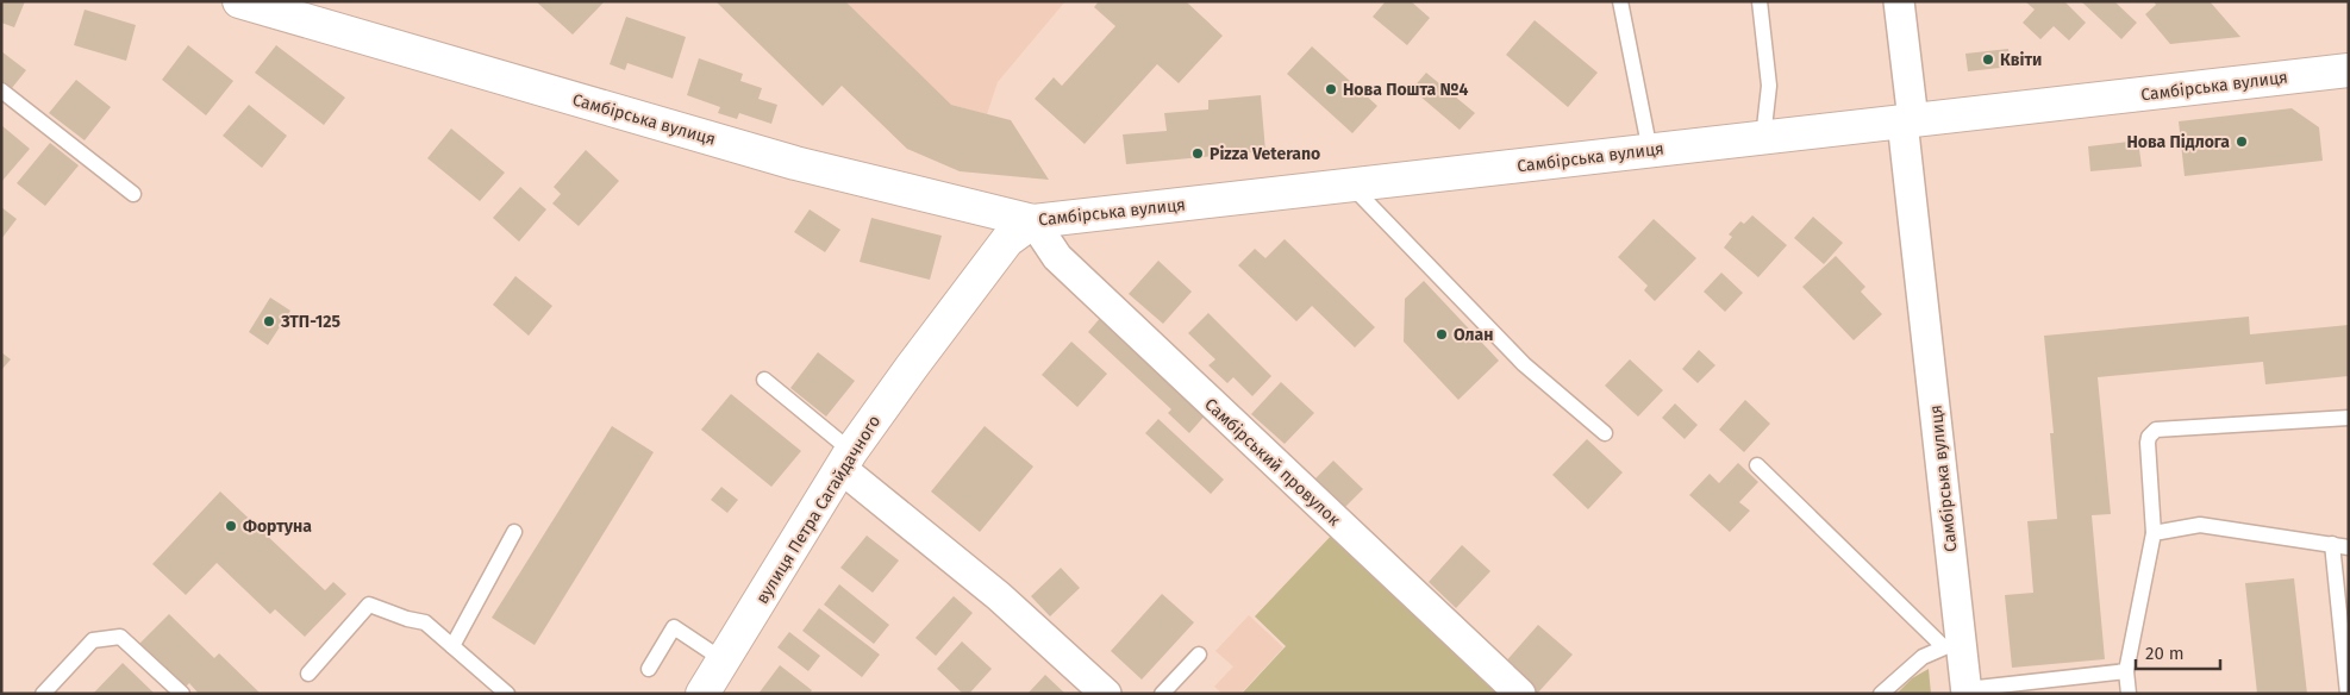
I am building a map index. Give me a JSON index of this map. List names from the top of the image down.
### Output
{
  "streets": {
    "main road": ["Самбірська вулиця", "вулиця Петра Сагайдачного"],
    "street": ["Самбірський провулок"]
  },
  "crossings": [
    ["Самбірська вулиця", "Самбірський провулок"],
    ["Самбірська вулиця", "вулиця Петра Сагайдачного"],
    ["Самбірський провулок", "вулиця Петра Сагайдачного"]
  ],
  "places": [
    "Квіти",
    "Нова Пошта №4",
    "Нова Підлога",
    "Pizza Veterano",
    "ЗТП-125",
    "Олан",
    "Фортуна"
  ],
  "scale_bar": "20 m"
}
